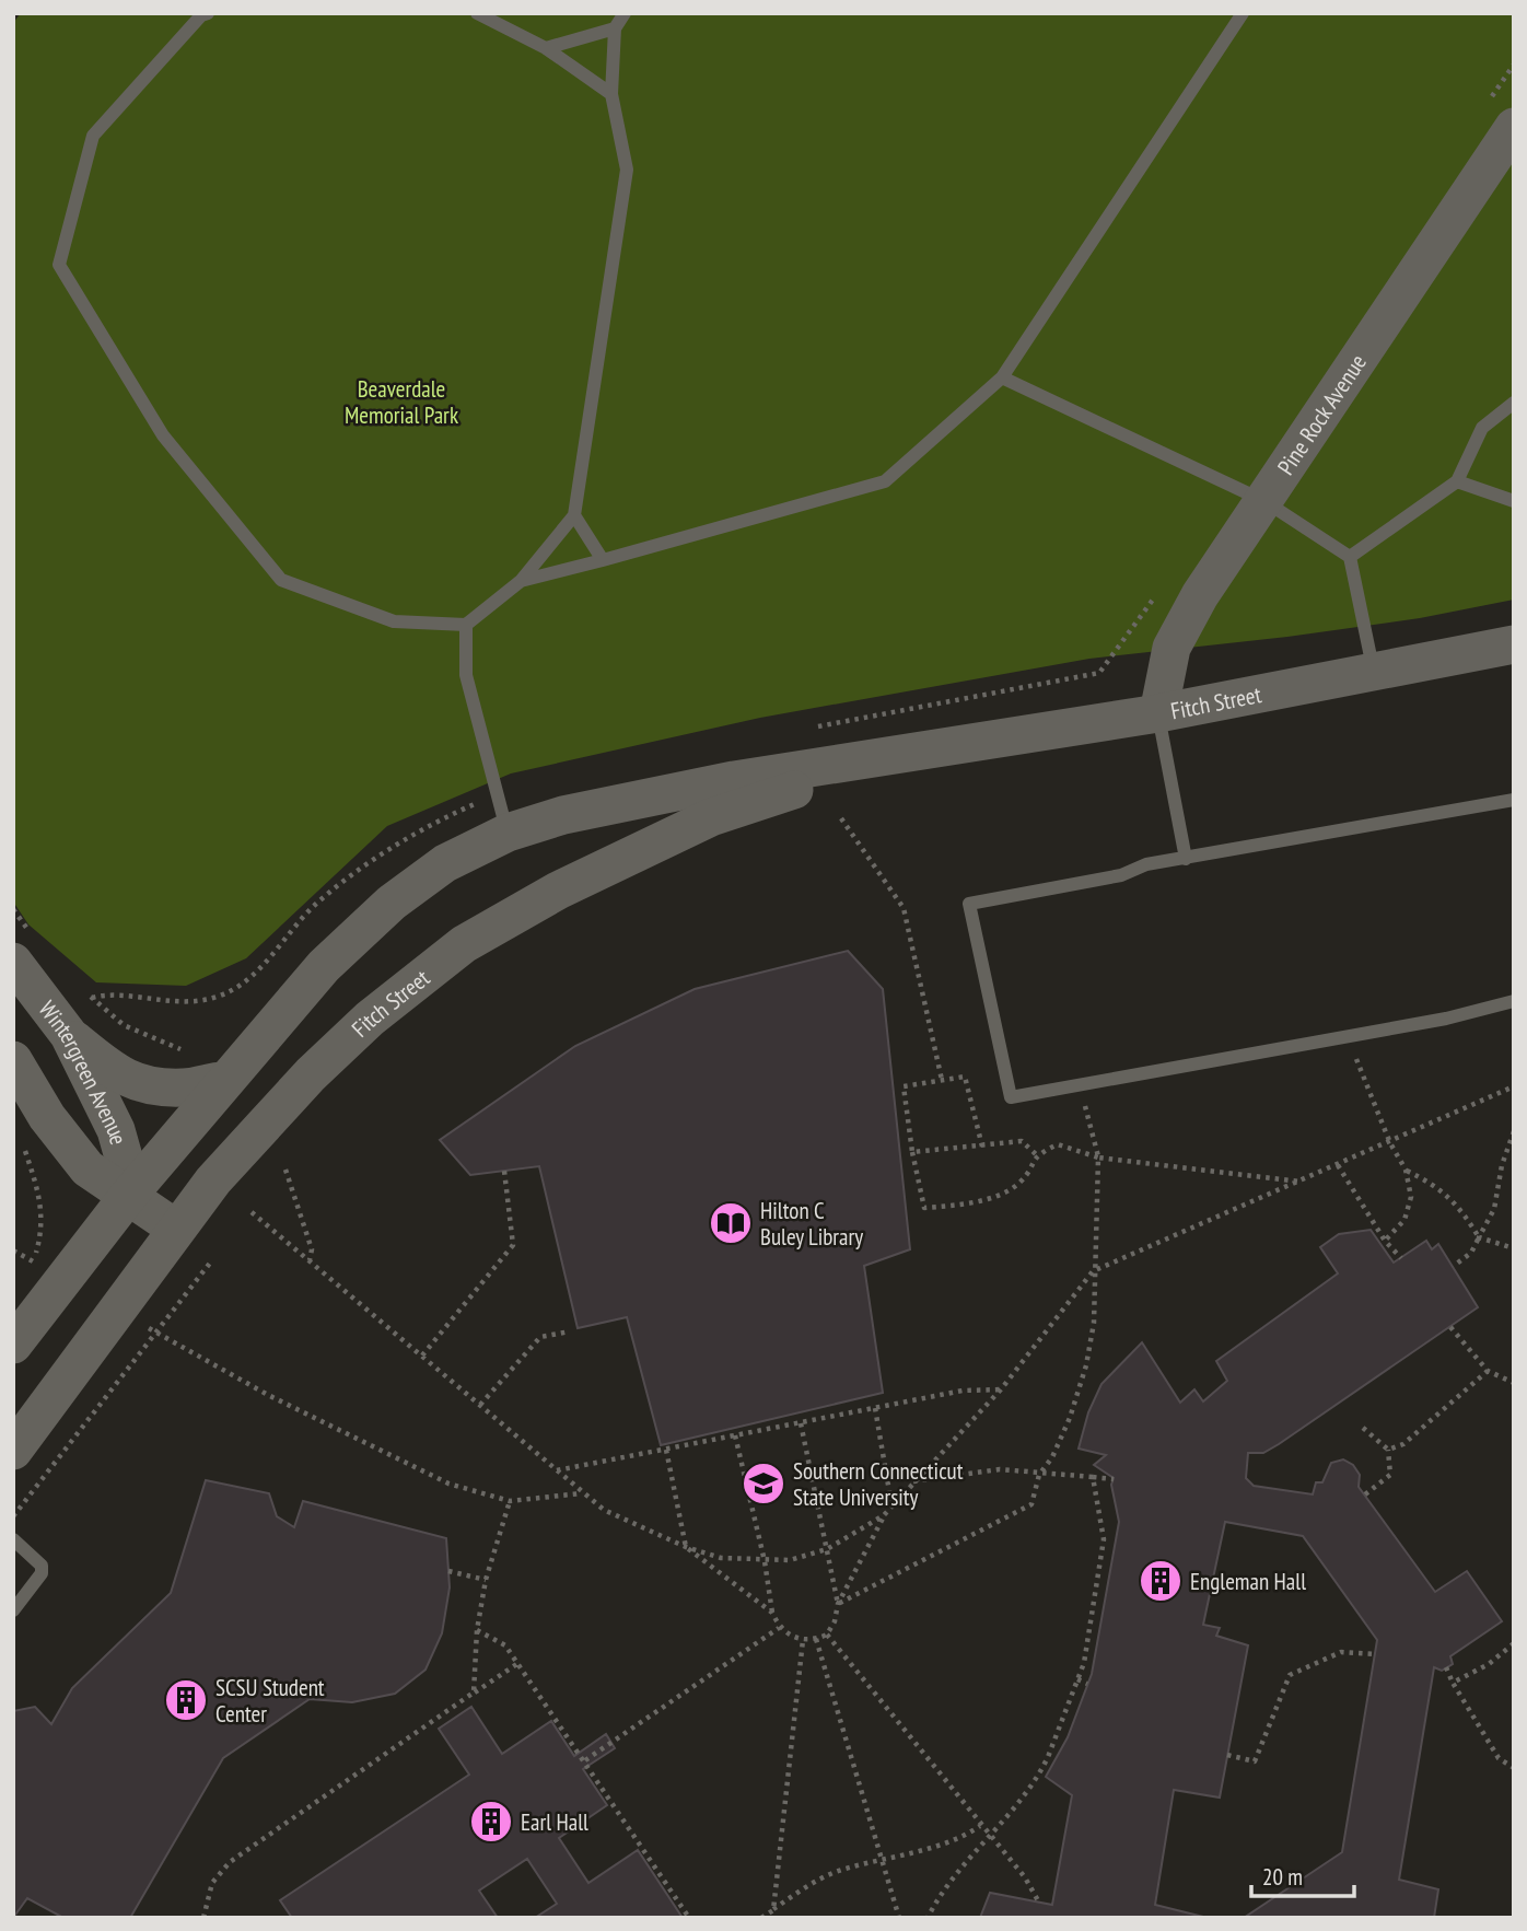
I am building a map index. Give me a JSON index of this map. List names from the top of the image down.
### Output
{
  "streets": {
    "main road": ["Pine Rock Avenue", "Fitch Street", "Wintergreen Avenue"]
  },
  "crossings": [
    ["Pine Rock Avenue", "Fitch Street"],
    ["Fitch Street", "Wintergreen Avenue"]
  ],
  "parks": ["Beaverdale Memorial Park"],
  "places": {
    "library": ["Hilton C Buley Library"],
    "school or university": ["Southern Connecticut State University"],
    "building": ["Engleman Hall", "SCSU Student Center", "Earl Hall"]
  },
  "scale_bar": "20 m"
}
